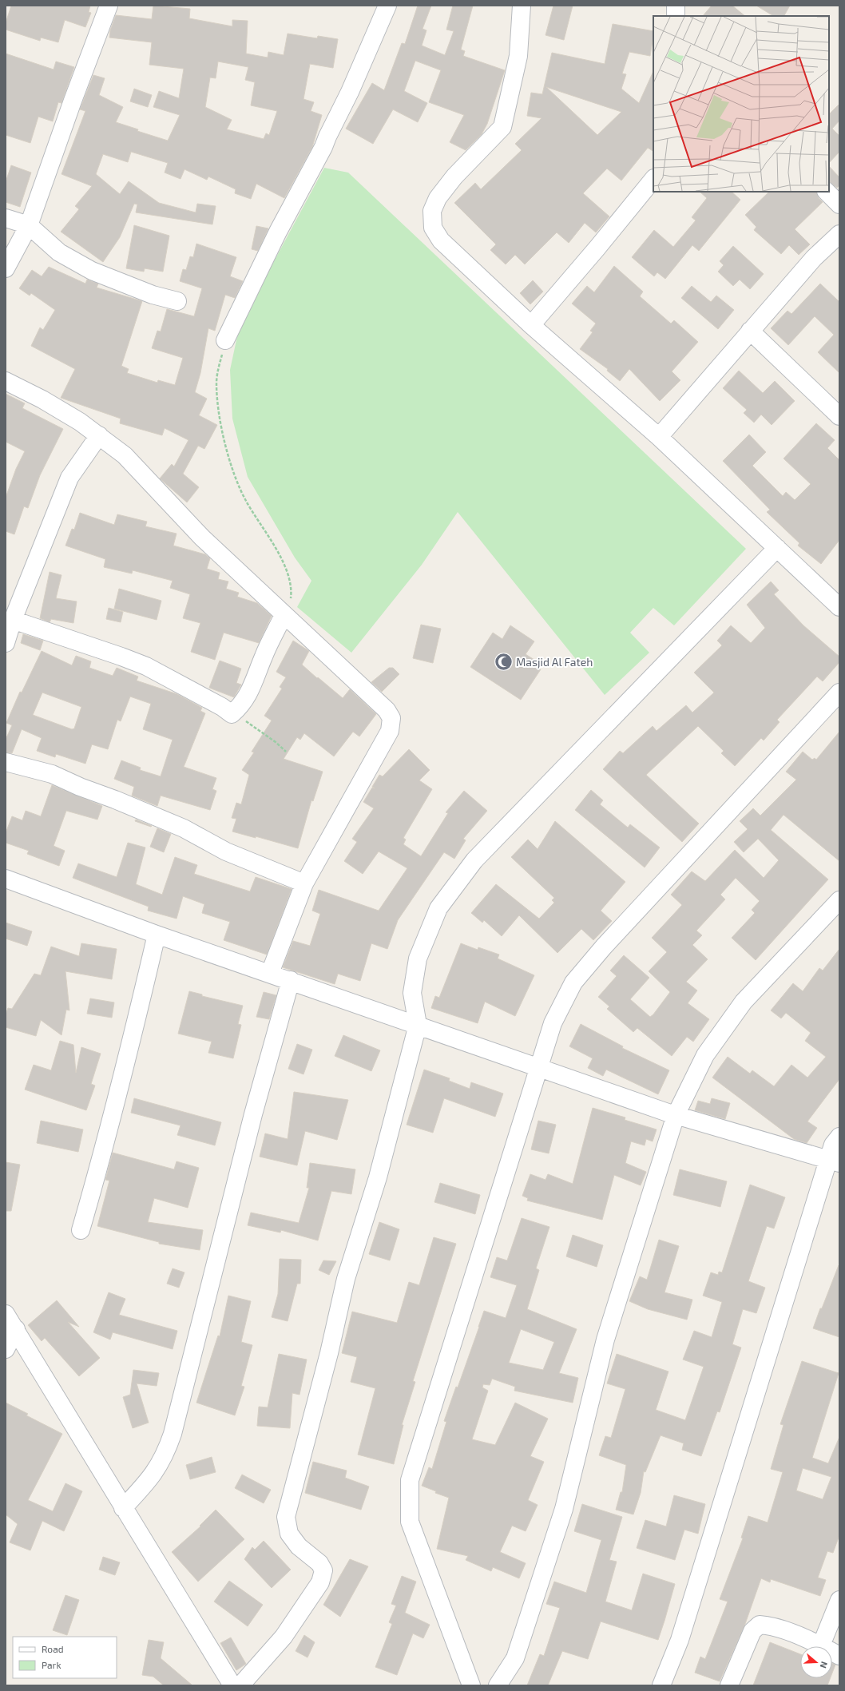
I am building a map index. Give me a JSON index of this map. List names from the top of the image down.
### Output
{
  "places": {
    "mosque": ["Masjid Al Fateh"]
  },
  "legend": ["Road", "Park"],
  "north": "right"
}
